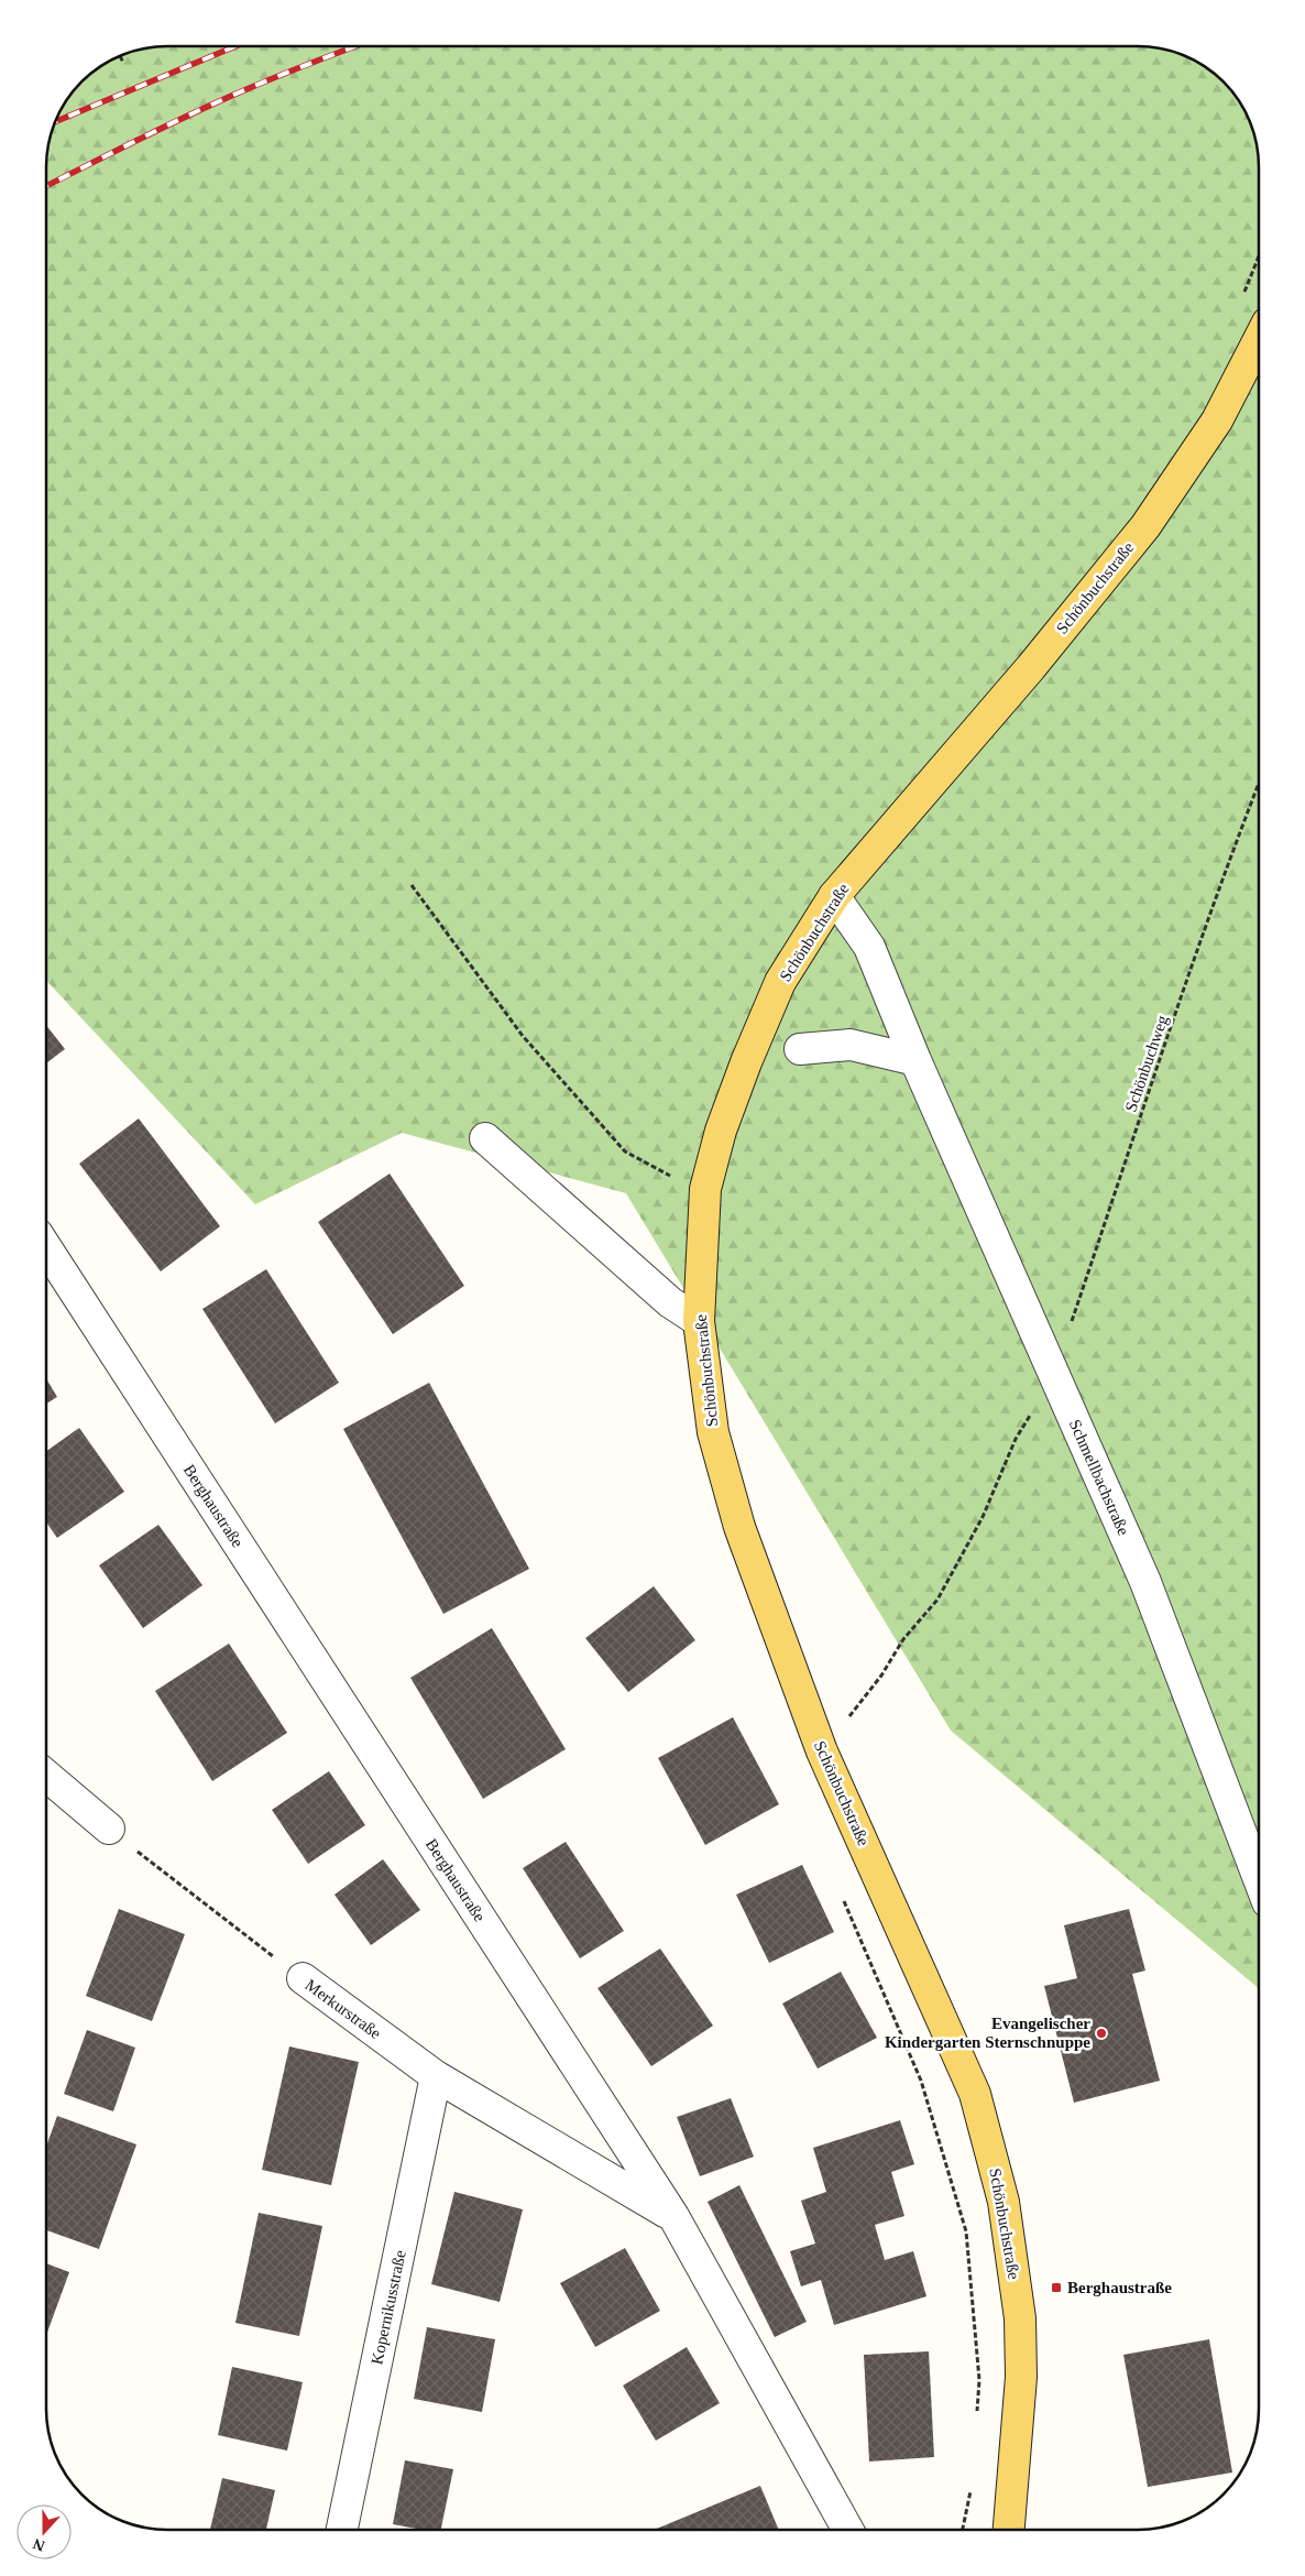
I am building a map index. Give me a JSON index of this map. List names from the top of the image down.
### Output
{
  "streets": {
    "main road": ["Schönbuchstraße"],
    "street": [
      "Schmellbachstraße",
      "Berghaustraße",
      "Merkurstraße",
      "Kopernikusstraße"
    ],
    "path": ["Schönbuchweg"]
  },
  "crossings": [
    ["Schönbuchstraße", "Schmellbachstraße"],
    ["Schönbuchweg", "Schmellbachstraße"],
    ["Berghaustraße", "Merkurstraße"],
    ["Merkurstraße", "Kopernikusstraße"]
  ],
  "places": {
    "other": ["Evangelischer Kindergarten Sternschnuppe"],
    "transit": ["Berghaustraße"]
  },
  "north": "bottom"
}
